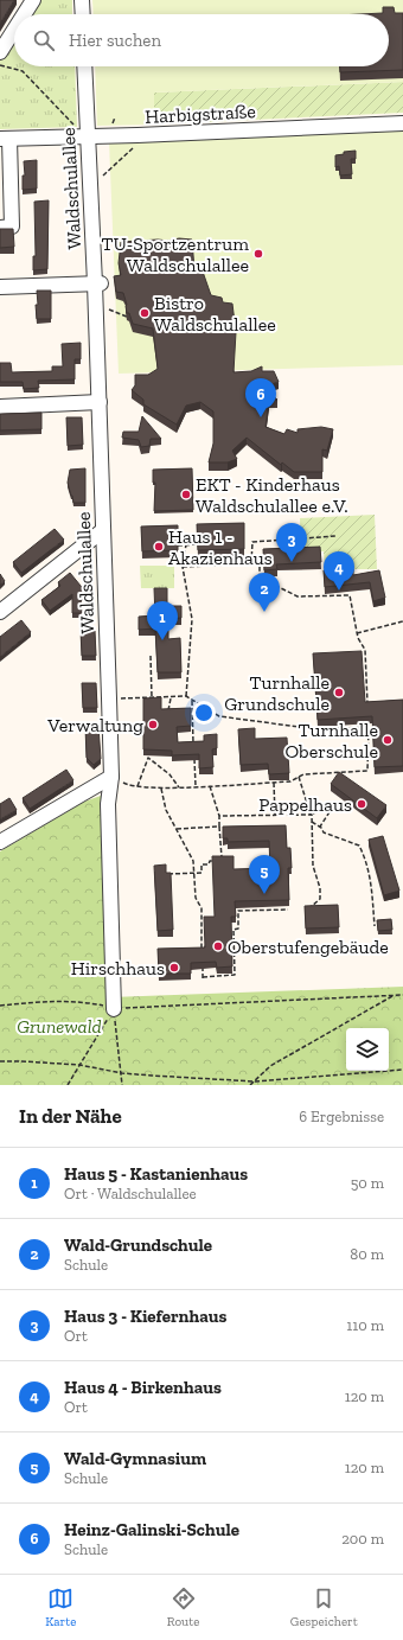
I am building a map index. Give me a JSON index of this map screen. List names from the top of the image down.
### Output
{
  "streets": {
    "street": ["Harbigstraße", "Waldschulallee"]
  },
  "crossings": [
    ["Harbigstraße", "Waldschulallee"]
  ],
  "parks": ["Grunewald"],
  "places": [
    "TU-Sportzentrum Waldschulallee",
    "Bistro Waldschulallee",
    "EKT - Kinderhaus Waldschulallee e.V.",
    "Haus 1 - Akazienhaus",
    "Turnhalle Grundschule",
    "Verwaltung",
    "Turnhalle Oberschule",
    "Pappelhaus",
    "Oberstufengebäude",
    "Hirschhaus"
  ],
  "page": {
    "search": "Hier suchen",
    "pins": [
      "6",
      "3",
      "4",
      "2",
      "1",
      "5"
    ],
    "heading": ["In der Nähe", "6 Ergebnisse"],
    "list": [
      {
        "mark": "1",
        "name": "Haus 5 - Kastanienhaus",
        "note": "Ort · Waldschulallee",
        "value": "50 m"
      },
      {
        "mark": "2",
        "name": "Wald-Grundschule",
        "note": "Schule",
        "value": "80 m"
      },
      {
        "mark": "3",
        "name": "Haus 3 - Kiefernhaus",
        "note": "Ort",
        "value": "110 m"
      },
      {
        "mark": "4",
        "name": "Haus 4 - Birkenhaus",
        "note": "Ort",
        "value": "120 m"
      },
      {
        "mark": "5",
        "name": "Wald-Gymnasium",
        "note": "Schule",
        "value": "120 m"
      },
      {
        "mark": "6",
        "name": "Heinz-Galinski-Schule",
        "note": "Schule",
        "value": "200 m"
      }
    ],
    "nav": ["Karte", "Route", "Gespeichert"]
  }
}
